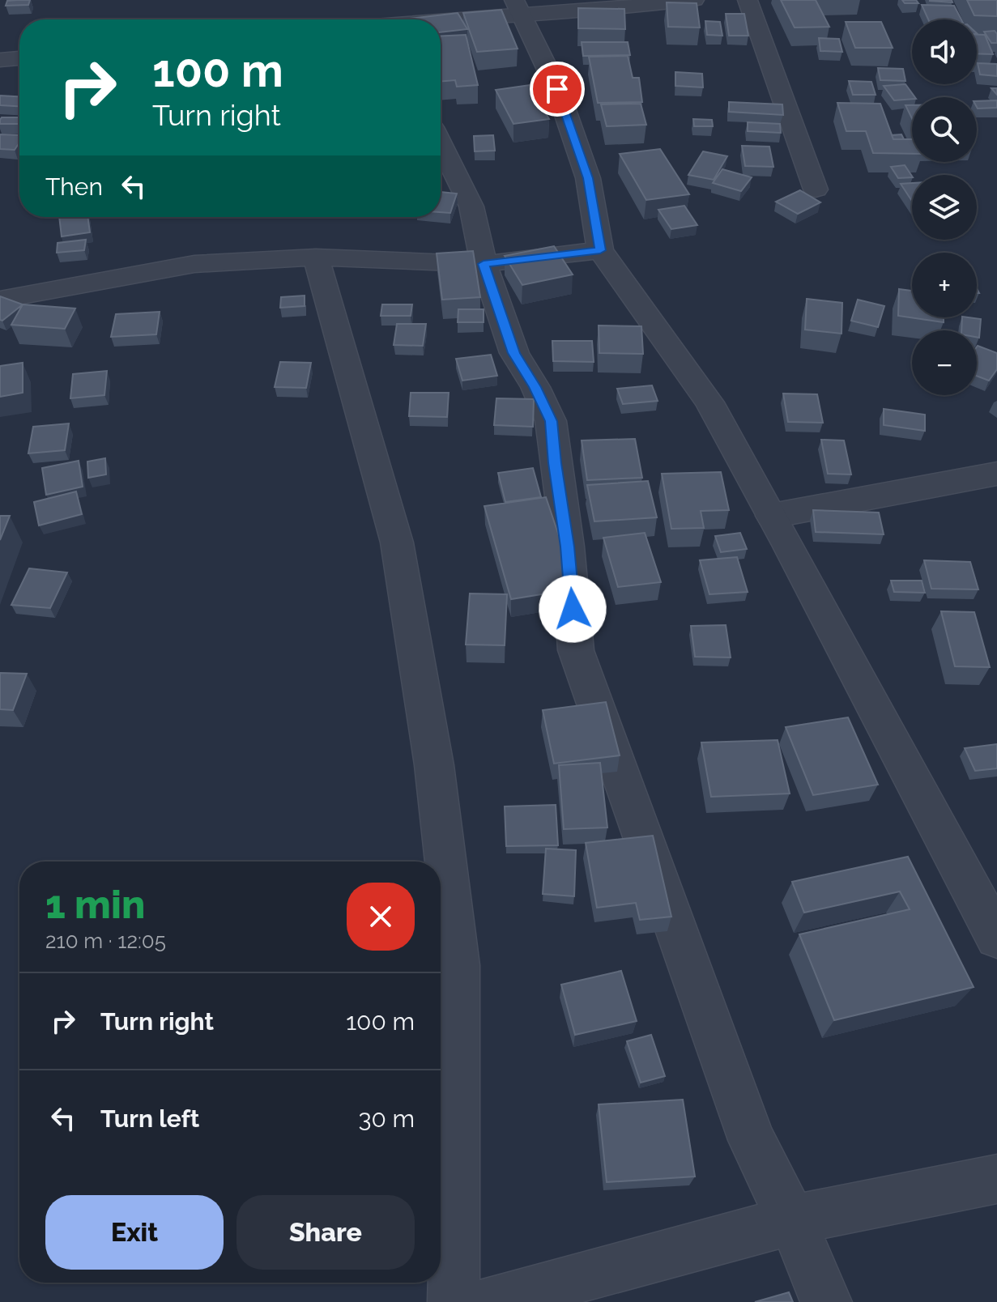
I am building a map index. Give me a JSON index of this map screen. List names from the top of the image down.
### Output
{
  "page": {
    "map_buttons": ["+", "−"],
    "turn": ["100 m", "Turn right"],
    "then": "Then",
    "heading": ["1 min", "210 m · 12:05"],
    "list": [
      {
        "name": "Turn right",
        "value": "100 m"
      },
      {
        "name": "Turn left",
        "value": "30 m"
      }
    ],
    "buttons": ["Exit", "Share"]
  }
}
